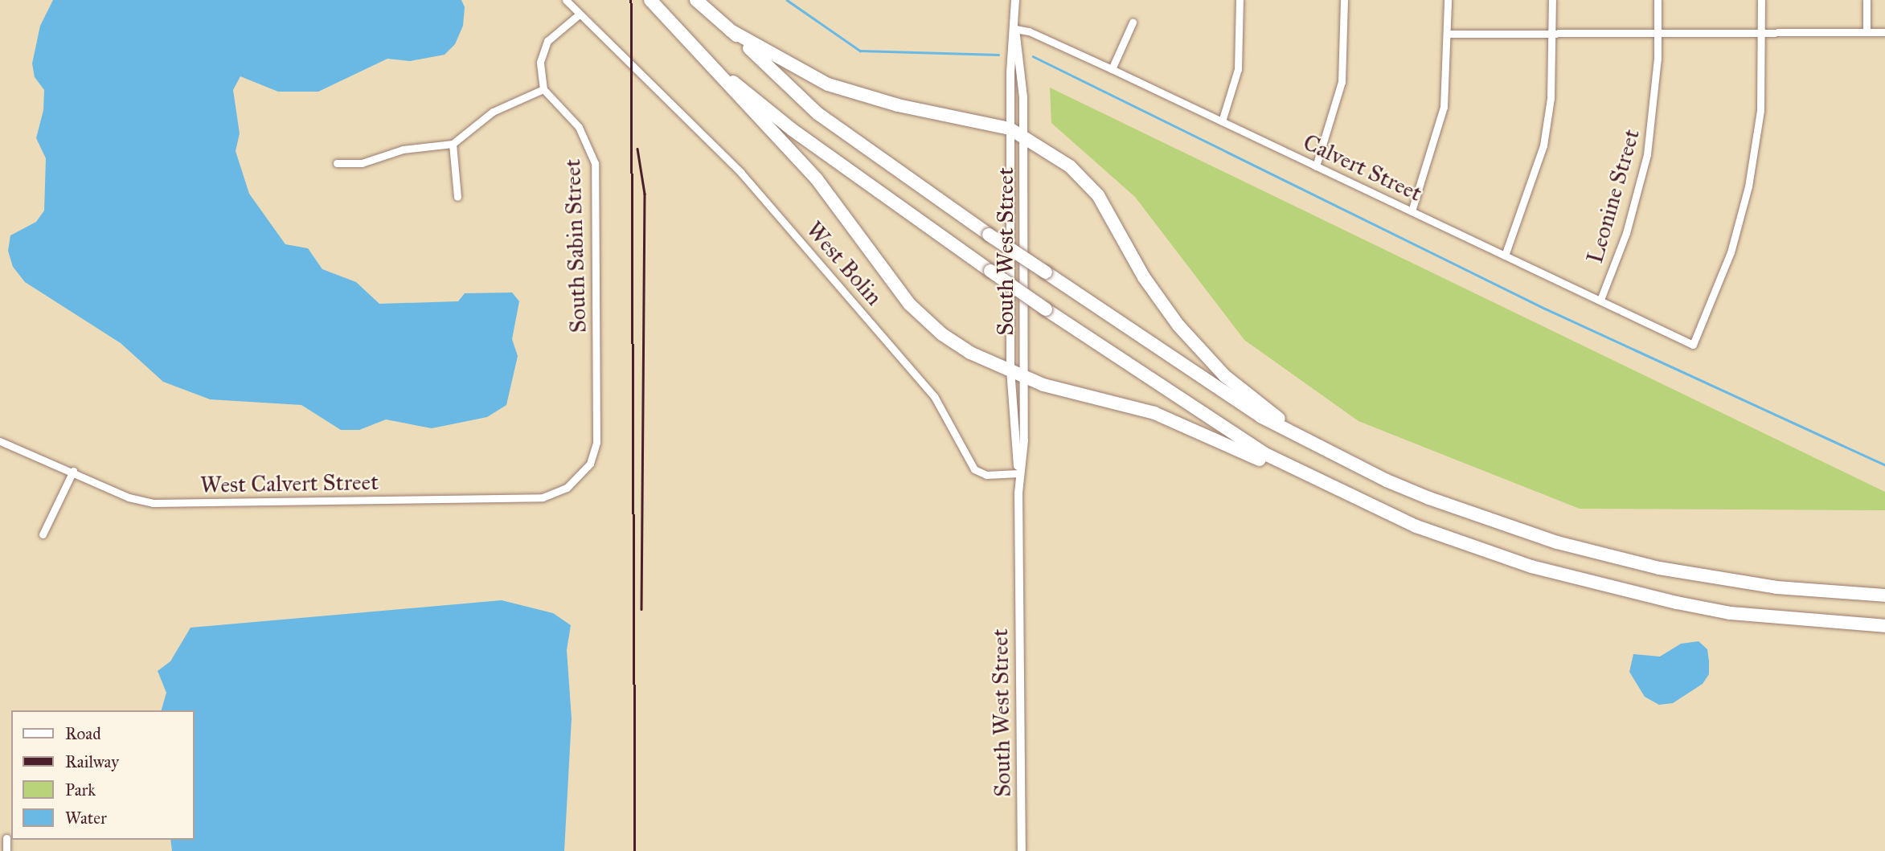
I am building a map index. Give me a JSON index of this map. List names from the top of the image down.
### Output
{
  "streets": {
    "street": [
      "Calvert Street",
      "Leonine Street",
      "South Sabin Street",
      "South West Street",
      "West Bolin",
      "West Calvert Street"
    ]
  },
  "crossings": [
    ["Calvert Street", "Leonine Street"],
    ["Calvert Street", "South West Street"],
    ["South Sabin Street", "West Calvert Street"],
    ["South West Street", "West Bolin"]
  ],
  "legend": [
    "Road",
    "Railway",
    "Park",
    "Water"
  ]
}
